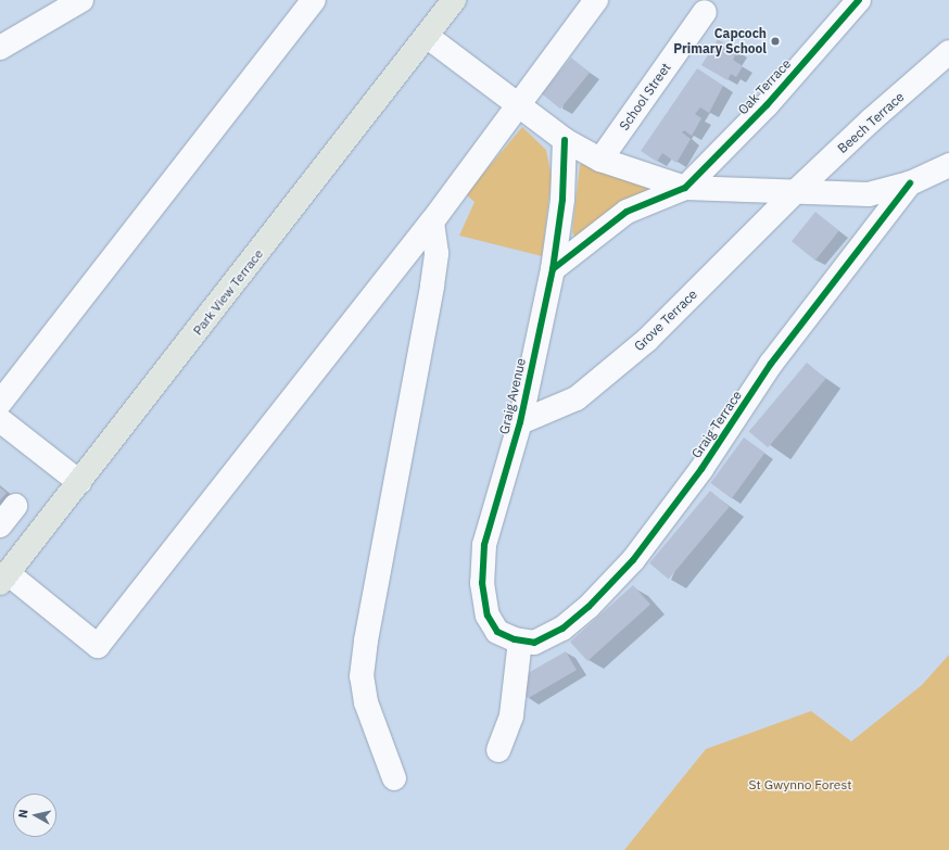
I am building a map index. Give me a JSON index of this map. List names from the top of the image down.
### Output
{
  "streets": {
    "main road": ["Park View Terrace"],
    "street": [
      "Oak Terrace",
      "School Street",
      "Beech Terrace",
      "Grove Terrace",
      "Graig Avenue",
      "Graig Terrace"
    ]
  },
  "crossings": [
    ["Beech Terrace", "Grove Terrace"],
    ["Grove Terrace", "Graig Avenue"],
    ["Graig Avenue", "Graig Terrace"]
  ],
  "parks": ["St Gwynno Forest"],
  "places": ["Capcoch Primary School"],
  "north": "left"
}
